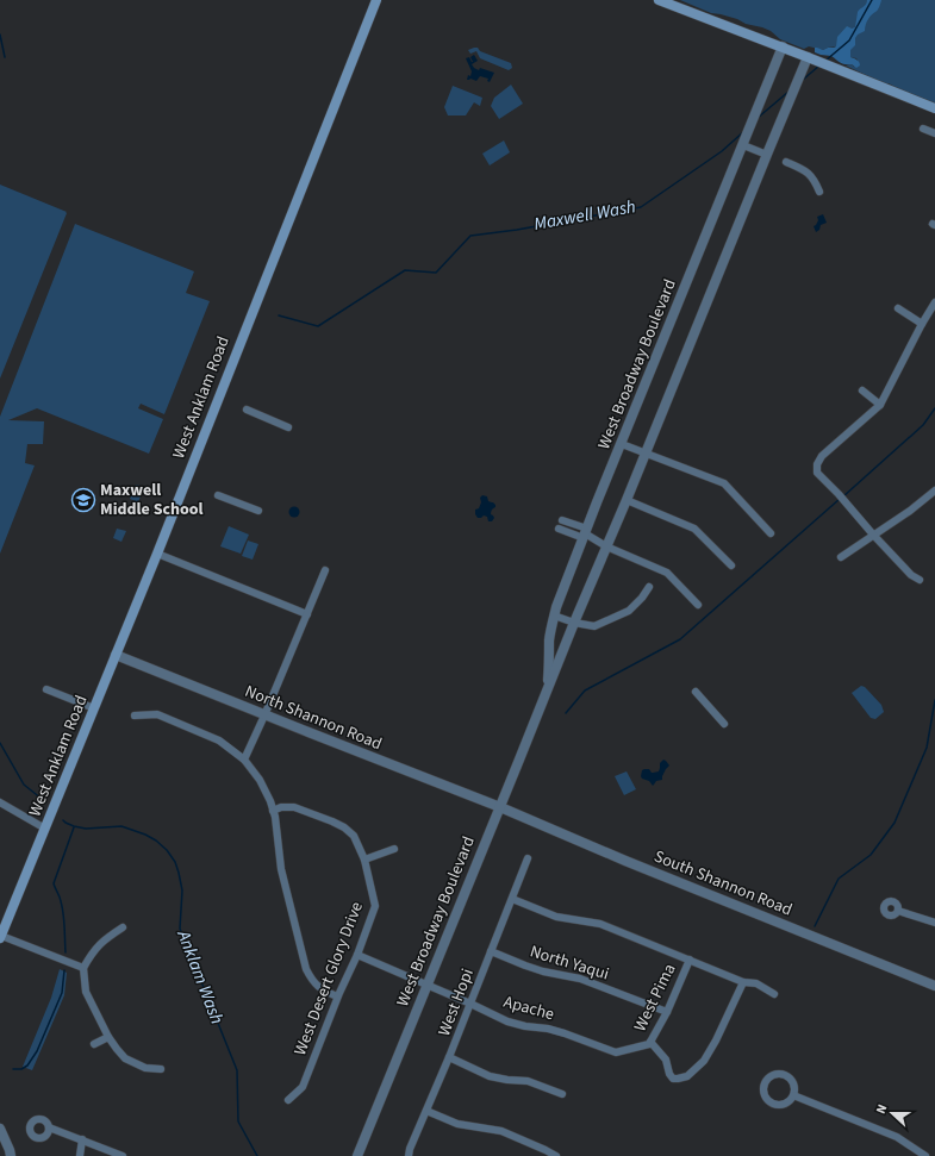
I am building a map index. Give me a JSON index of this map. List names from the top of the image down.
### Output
{
  "streets": {
    "main road": ["West Anklam Road"],
    "street": [
      "West Broadway Boulevard",
      "North Shannon Road",
      "South Shannon Road",
      "North Yaqui",
      "West Desert Glory Drive",
      "West Pima",
      "West Hopi",
      "Apache"
    ]
  },
  "crossings": [
    ["West Broadway Boulevard", "North Shannon Road"],
    ["West Broadway Boulevard", "South Shannon Road"],
    ["West Broadway Boulevard", "Apache"],
    ["West Anklam Road", "North Shannon Road"],
    ["North Shannon Road", "South Shannon Road"],
    ["North Yaqui", "West Pima"],
    ["North Yaqui", "West Hopi"],
    ["West Desert Glory Drive", "Apache"],
    ["West Pima", "Apache"],
    ["West Hopi", "Apache"]
  ],
  "water": ["Maxwell Wash", "Anklam Wash"],
  "places": {
    "school or university": ["Maxwell Middle School"]
  },
  "north": "left"
}
